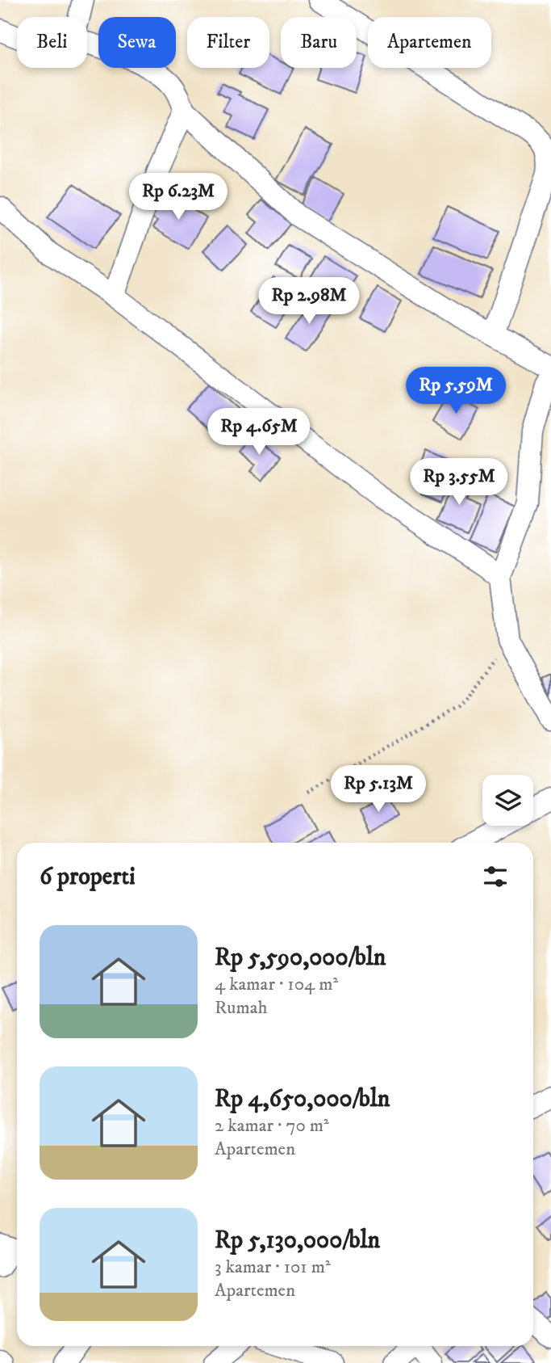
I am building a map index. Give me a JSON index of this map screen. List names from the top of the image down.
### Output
{
  "page": {
    "chip": [
      "Beli",
      "Sewa",
      "Filter",
      "Baru",
      "Apartemen"
    ],
    "price": [
      "Rp 6.23M",
      "Rp 2.98M",
      "Rp 5.59M",
      "Rp 4.65M",
      "Rp 3.55M",
      "Rp 5.13M"
    ],
    "heading": "6 properti",
    "list": [
      {
        "name": "Rp 5,590,000/bln",
        "note": "4 kamar · 104 m² · Rumah"
      },
      {
        "name": "Rp 4,650,000/bln",
        "note": "2 kamar · 70 m² · Apartemen"
      },
      {
        "name": "Rp 5,130,000/bln",
        "note": "3 kamar · 101 m² · Apartemen"
      }
    ]
  }
}
